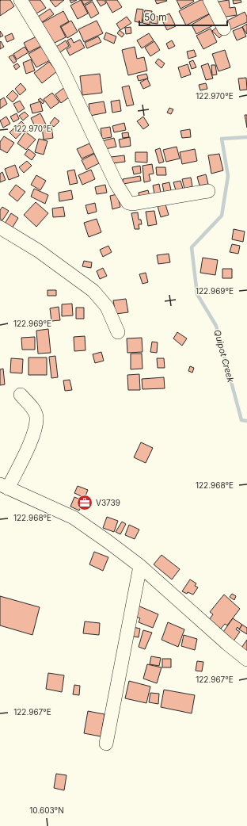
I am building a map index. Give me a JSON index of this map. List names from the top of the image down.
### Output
{
  "water": ["Quipot Creek"],
  "places": {
    "office": ["V3739"]
  },
  "scale_bar": "50 m",
  "coordinates": [
    "122.970°E",
    "122.969°E",
    "122.968°E",
    "122.967°E",
    "10.603°N"
  ]
}
